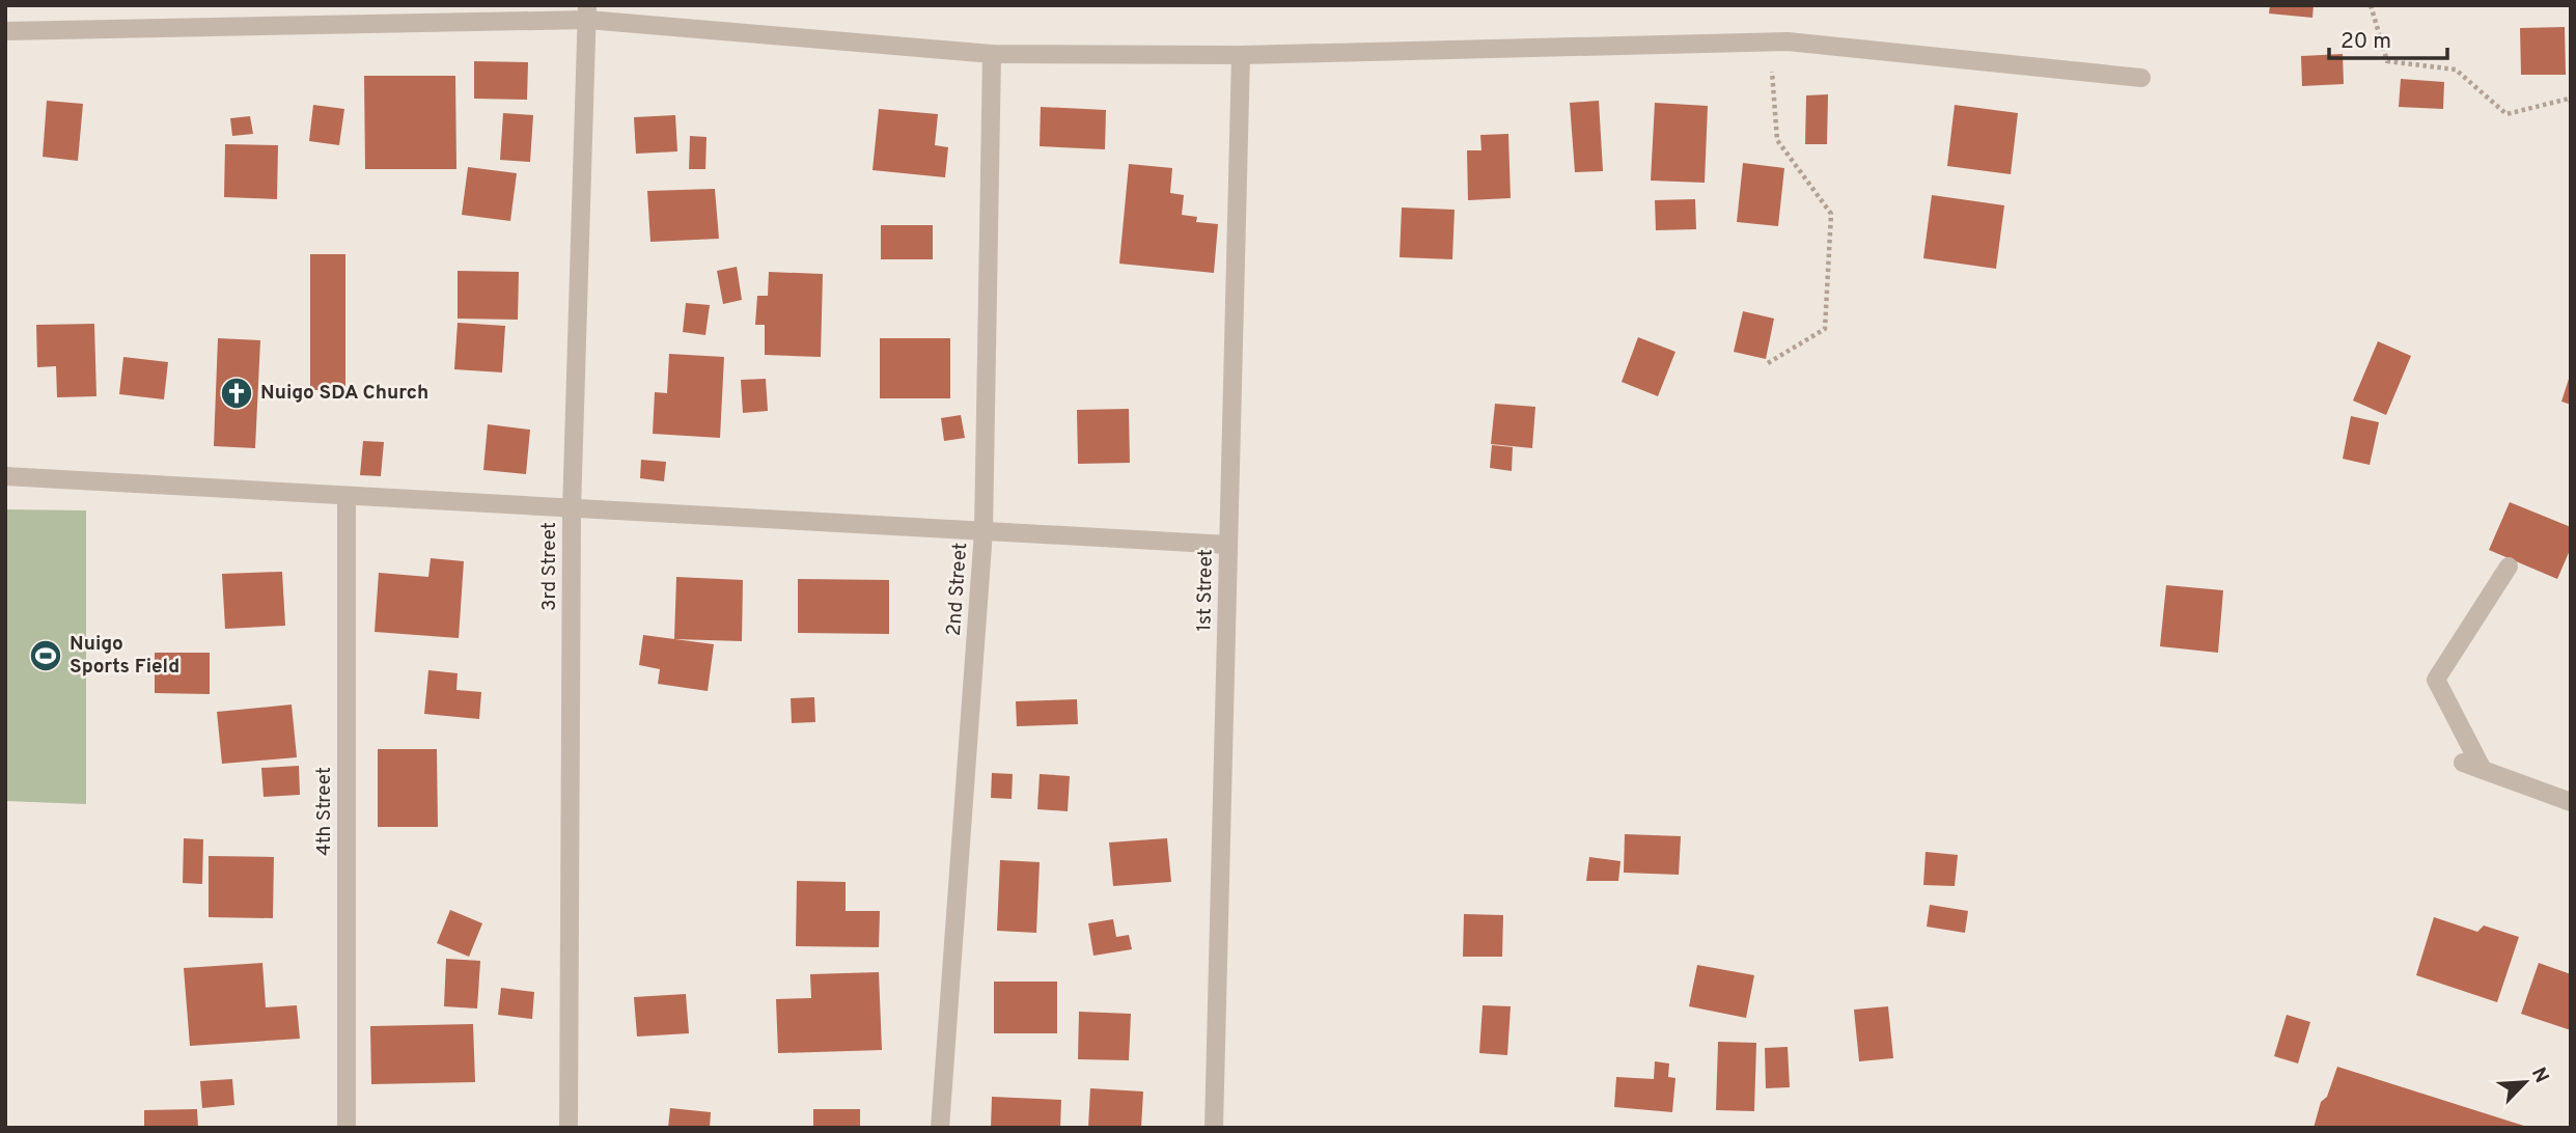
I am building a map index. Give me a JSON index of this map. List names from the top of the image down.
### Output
{
  "streets": {
    "street": [
      "3rd Street",
      "2nd Street",
      "1st Street",
      "4th Street"
    ]
  },
  "places": {
    "church": ["Nuigo SDA Church"],
    "sports": ["Nuigo Sports Field"]
  },
  "scale_bar": "20 m",
  "north": "top right"
}
